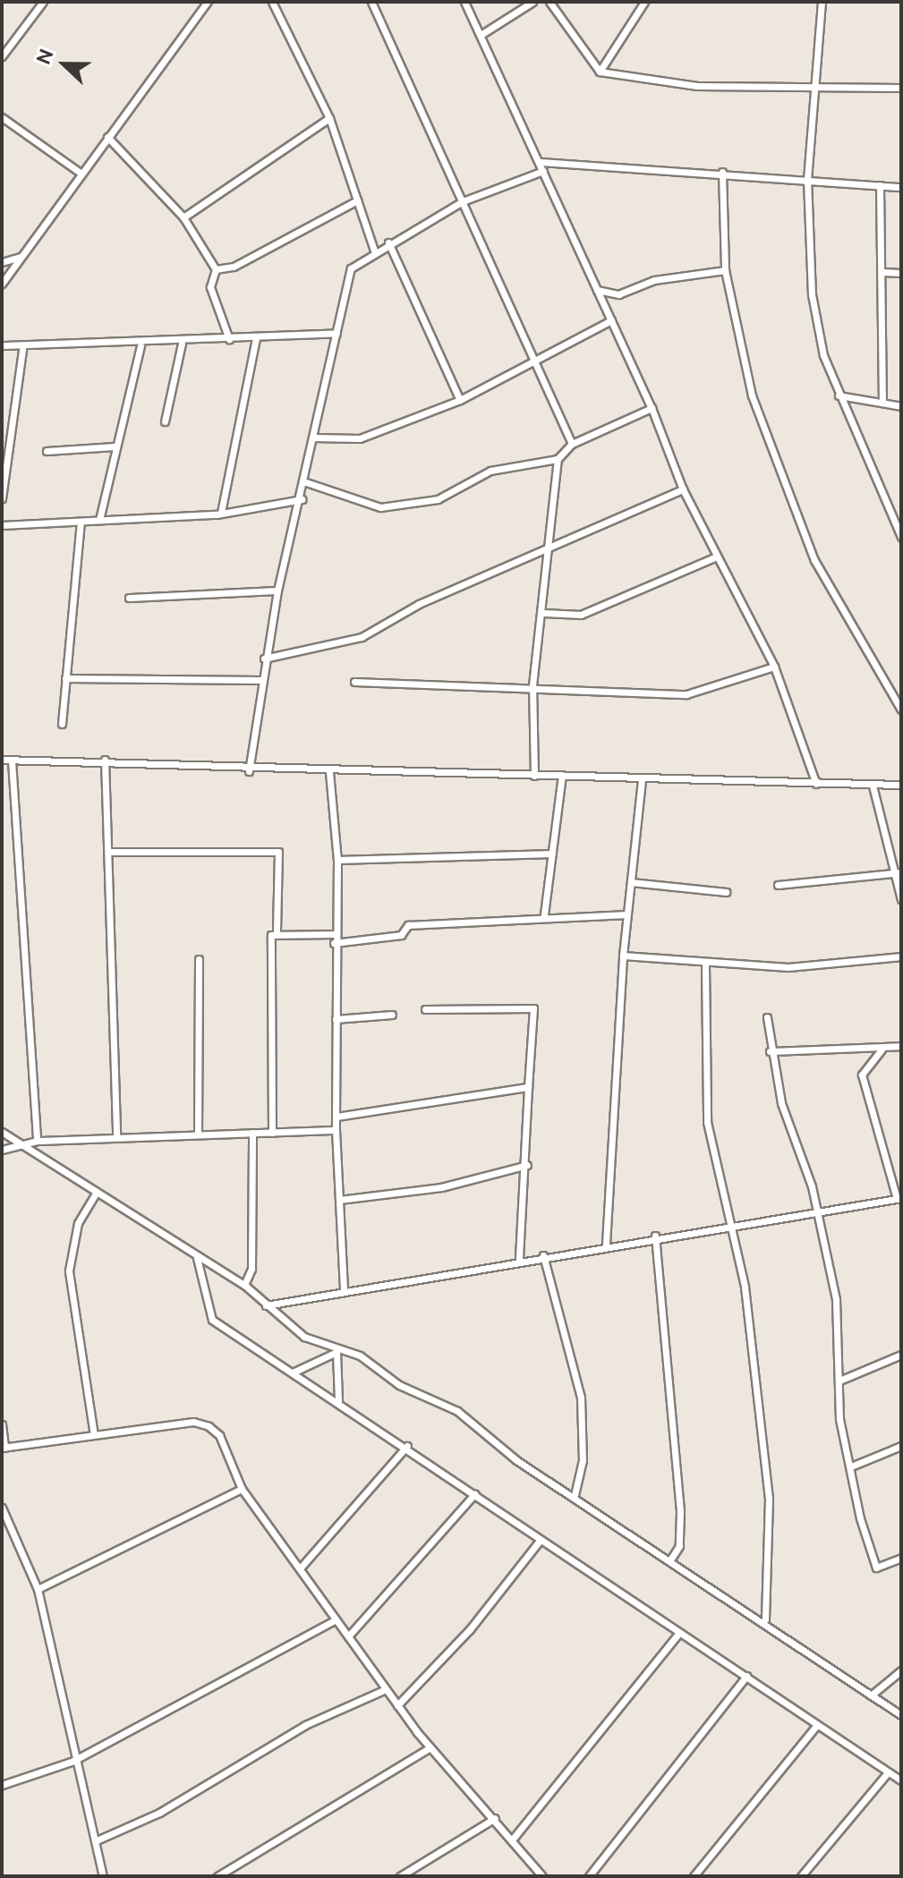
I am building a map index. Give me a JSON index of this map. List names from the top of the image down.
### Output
{
  "north": "left"
}
